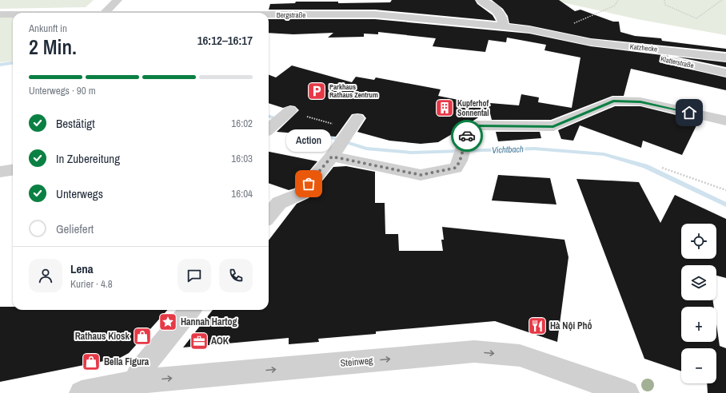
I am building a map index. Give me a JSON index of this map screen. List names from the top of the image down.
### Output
{
  "streets": {
    "street": [
      "Bergstraße",
      "Katzhecke",
      "Klatterstraße",
      "Steinweg"
    ]
  },
  "crossings": [
    ["Bergstraße", "Katzhecke"],
    ["Katzhecke", "Klatterstraße"]
  ],
  "one_way": ["Steinweg"],
  "water": ["Vichtbach"],
  "places": {
    "parking": ["Parkhaus Rathaus Zentrum"],
    "building": ["Kupferhof Sonnental"],
    "other": ["Action"],
    "place": ["Hannah Hartog"],
    "restaurant": ["Hà Nội Phố"],
    "shop": ["Rathaus Kiosk", "Bella Figura"],
    "office": ["AOK"]
  },
  "page": {
    "heading": ["2 Min.", "Ankunft in", "16:12–16:17"],
    "panel": ["Lena", "Kurier · 4.8"],
    "bar": "Unterwegs · 90 m",
    "list": [
      ["Bestätigt", "16:02"],
      ["In Zubereitung", "16:03"],
      ["Unterwegs", "16:04"],
      "Geliefert"
    ],
    "bubble": "Action",
    "map_buttons": ["+", "−"]
  }
}
